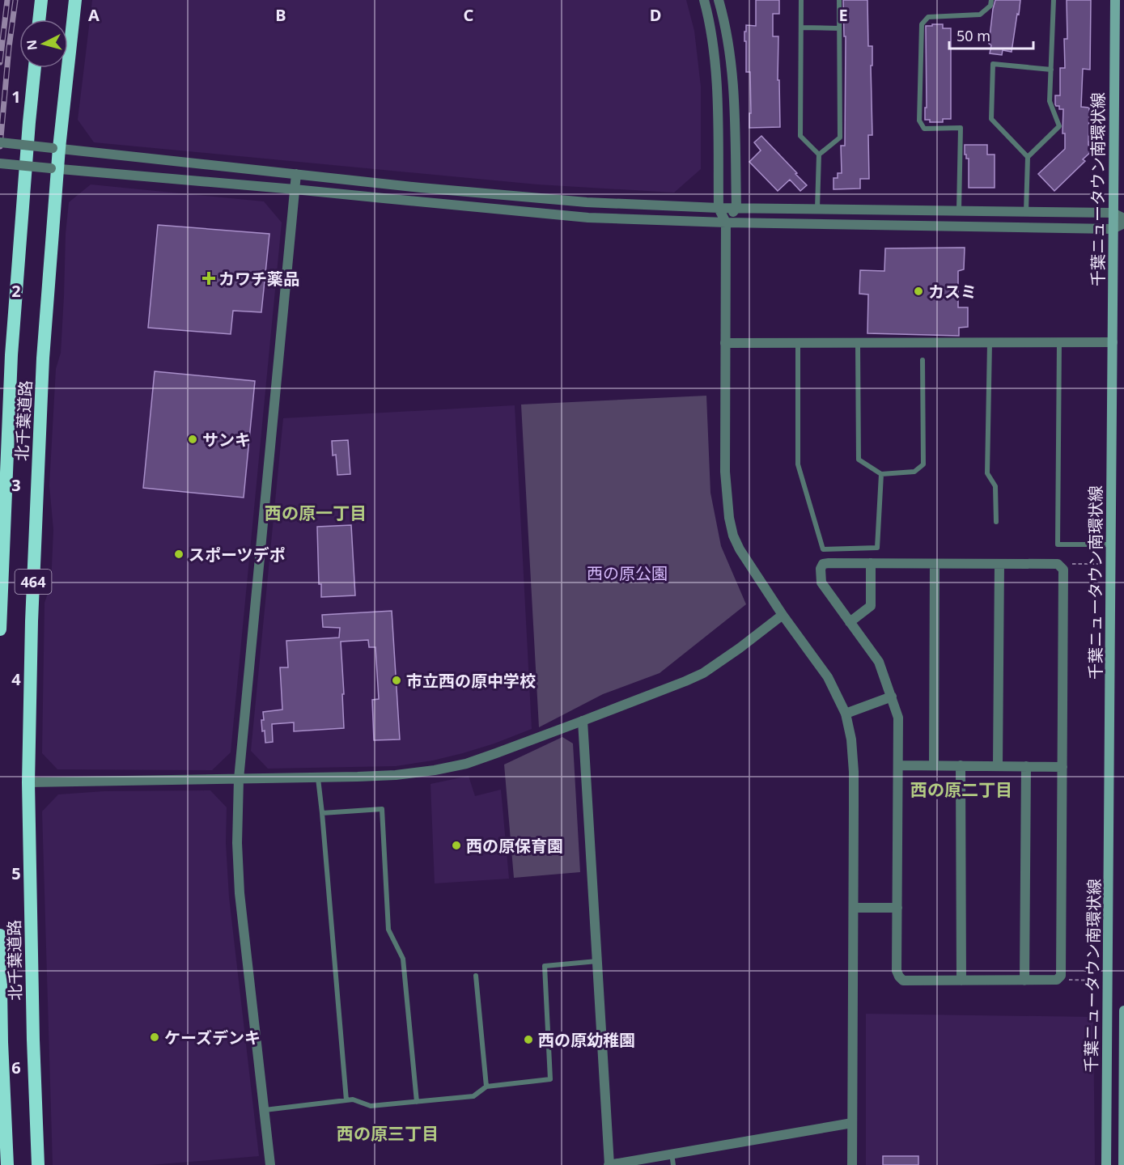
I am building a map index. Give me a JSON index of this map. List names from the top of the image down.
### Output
{
  "streets": {
    "highway": ["北千葉道路", "464"],
    "main road": ["千葉ニュータウン南環状線"]
  },
  "districts": ["西の原一丁目", "西の原二丁目", "西の原三丁目"],
  "parks": ["西の原公園"],
  "places": {
    "health": ["カワチ薬品"],
    "other": [
      "カスミ",
      "サンキ",
      "スポーツデポ",
      "市立西の原中学校",
      "西の原保育園",
      "ケーズデンキ",
      "西の原幼稚園"
    ]
  },
  "scale_bar": "50 m",
  "north": "left",
  "grid": {
    "columns": [
      "A",
      "B",
      "C",
      "D",
      "E"
    ],
    "rows": [
      "1",
      "2",
      "3",
      "4",
      "5",
      "6"
    ]
  }
}
